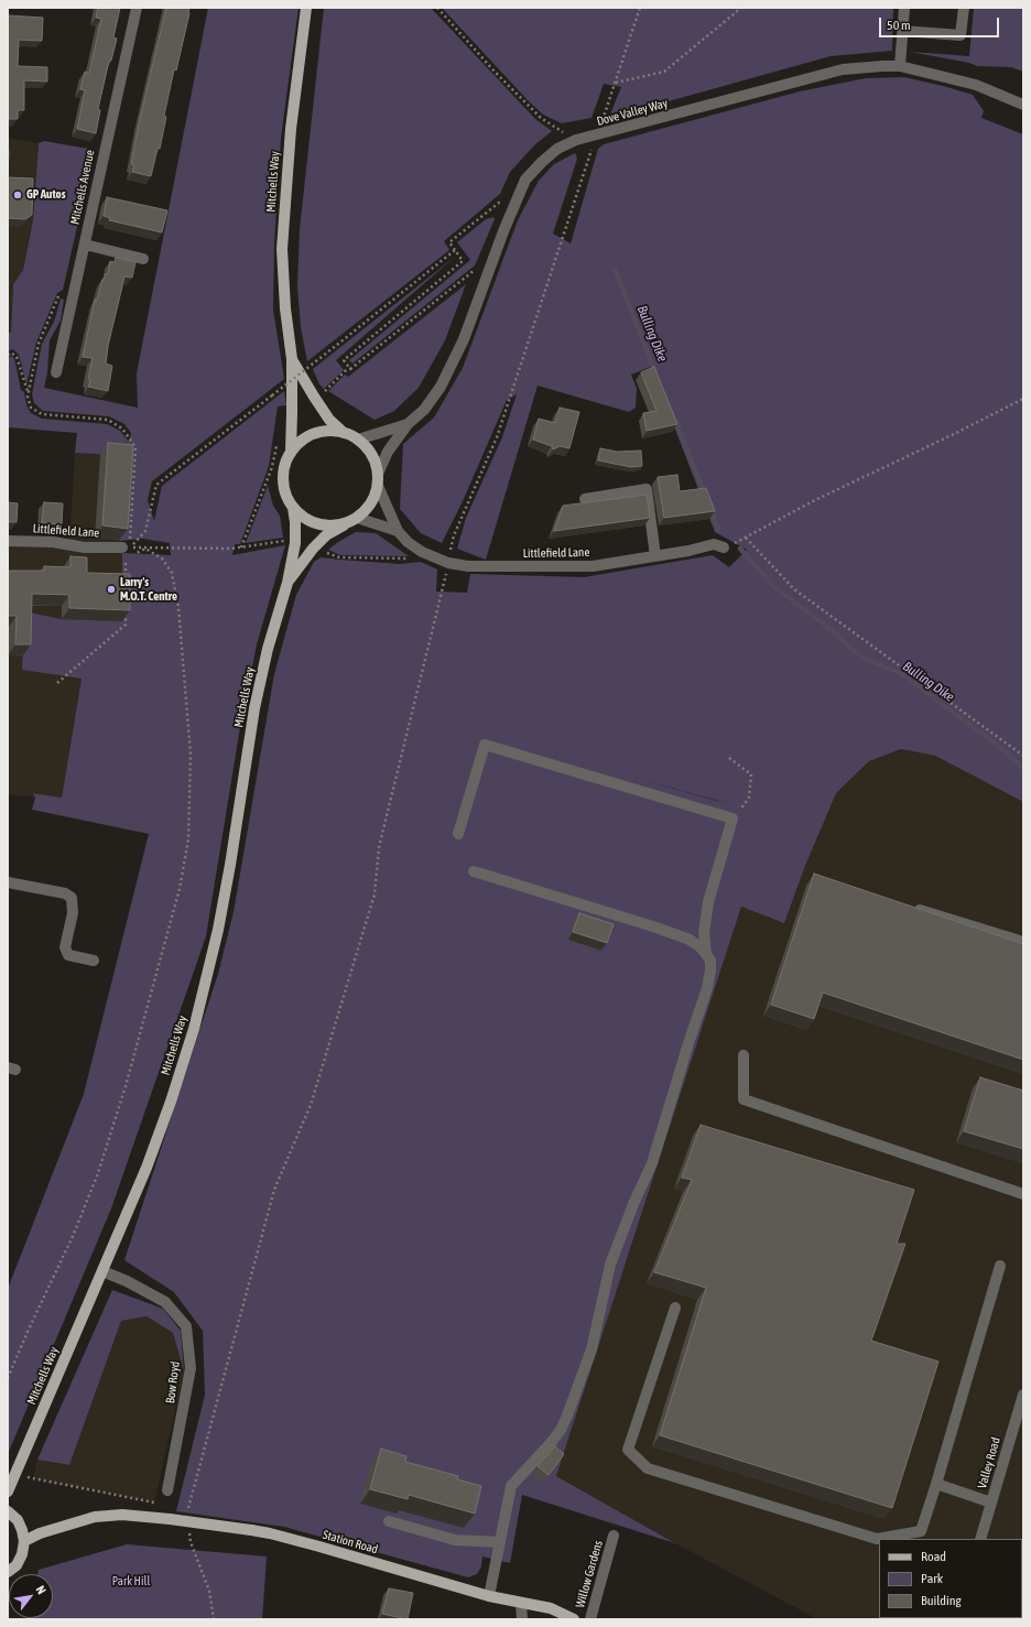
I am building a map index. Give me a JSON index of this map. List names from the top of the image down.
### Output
{
  "streets": {
    "main road": ["Mitchells Way", "Station Road"],
    "street": [
      "Dove Valley Way",
      "Mitchells Avenue",
      "Littlefield Lane",
      "Bow Royd",
      "Valley Road",
      "Willow Gardens"
    ]
  },
  "crossings": [
    ["Dove Valley Way", "Mitchells Way"],
    ["Dove Valley Way", "Littlefield Lane"],
    ["Mitchells Way", "Littlefield Lane"],
    ["Mitchells Way", "Bow Royd"]
  ],
  "water": ["Bulling Dike"],
  "parks": ["Park Hill"],
  "places": ["GP Autos", "Larry's M.O.T. Centre"],
  "legend": ["Road", "Park", "Building"],
  "scale_bar": "50 m",
  "north": "top right"
}
